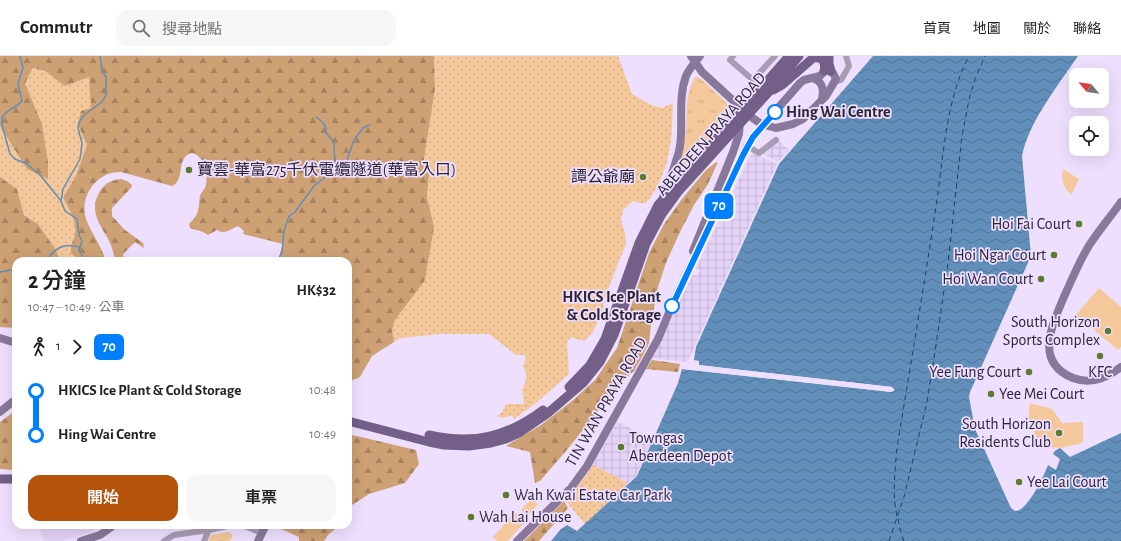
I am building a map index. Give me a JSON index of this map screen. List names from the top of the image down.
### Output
{
  "streets": {
    "main road": ["ABERDEEN PRAYA ROAD"],
    "street": ["TIN WAN PRAYA ROAD"]
  },
  "places": [
    "Hing Wai Centre",
    "寶雲-華富275千伏電纜隧道(華富入口)",
    "譚公爺廟",
    "Hoi Fai Court",
    "Hoi Ngar Court",
    "Hoi Wan Court",
    "HKICS Ice Plant & Cold Storage",
    "South Horizon Sports Complex",
    "KFC",
    "Yee Fung Court",
    "Yee Mei Court",
    "South Horizon Residents Club",
    "Towngas Aberdeen Depot",
    "Yee Lai Court",
    "Wah Kwai Estate Car Park",
    "Wah Lai House"
  ],
  "lines": ["bus line 70"],
  "north": "top left",
  "page": {
    "header": "Commutr",
    "search": "搜尋地點",
    "nav": [
      "首頁",
      "地圖",
      "關於",
      "聯絡"
    ],
    "on_map": "70",
    "heading": ["2 分鐘", "10:47 – 10:49 · 公車", "HK$32"],
    "legs": ["1", "70"],
    "list": [
      {
        "name": "HKICS Ice Plant & Cold Storage",
        "value": "10:48"
      },
      {
        "name": "Hing Wai Centre",
        "value": "10:49"
      }
    ],
    "buttons": ["開始", "車票"]
  }
}
